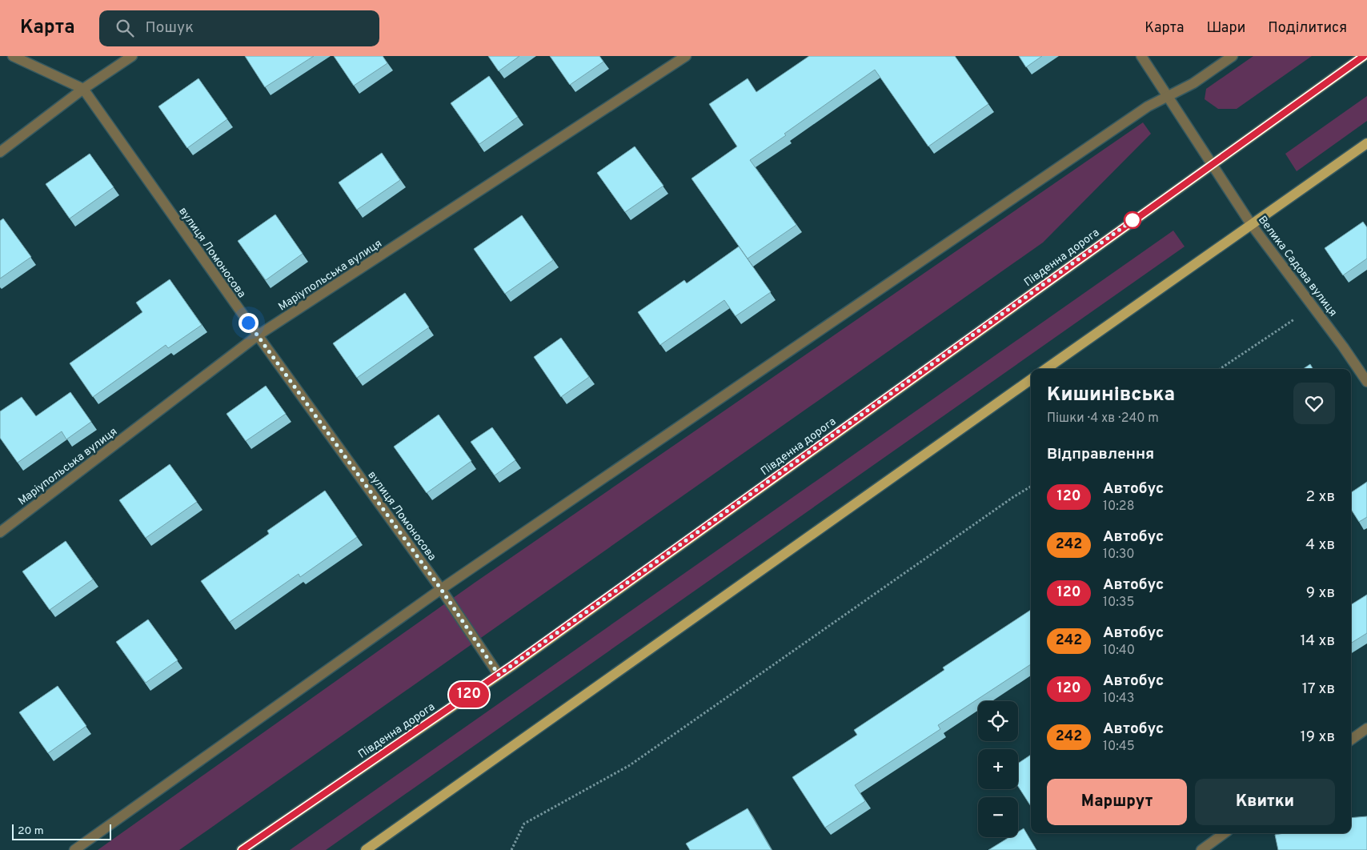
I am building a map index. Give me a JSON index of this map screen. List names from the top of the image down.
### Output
{
  "streets": {
    "main road": ["Південна дорога"],
    "street": ["вулиця Ломоносова", "Велика Садова вулиця", "Маріупольська вулиця"]
  },
  "crossings": [
    ["вулиця Ломоносова", "Південна дорога"],
    ["вулиця Ломоносова", "Маріупольська вулиця"],
    ["Південна дорога", "Велика Садова вулиця"]
  ],
  "lines": ["bus line 120"],
  "scale_bar": "20 m",
  "page": {
    "header": "Карта",
    "search": "Пошук",
    "nav": ["Карта", "Шари", "Поділитися"],
    "on_map": "120",
    "heading": [
      ["Кишинівська", "Пішки · 4 хв · 240 m"],
      "Відправлення"
    ],
    "list": [
      {
        "mark": "120",
        "name": "Автобус",
        "note": "10:28",
        "value": "2 хв"
      },
      {
        "mark": "242",
        "name": "Автобус",
        "note": "10:30",
        "value": "4 хв"
      },
      {
        "mark": "120",
        "name": "Автобус",
        "note": "10:35",
        "value": "9 хв"
      },
      {
        "mark": "242",
        "name": "Автобус",
        "note": "10:40",
        "value": "14 хв"
      },
      {
        "mark": "120",
        "name": "Автобус",
        "note": "10:43",
        "value": "17 хв"
      },
      {
        "mark": "242",
        "name": "Автобус",
        "note": "10:45",
        "value": "19 хв"
      }
    ],
    "map_buttons": ["+", "−"],
    "buttons": ["Маршрут", "Квитки"],
    "scale": "20 m"
  }
}
